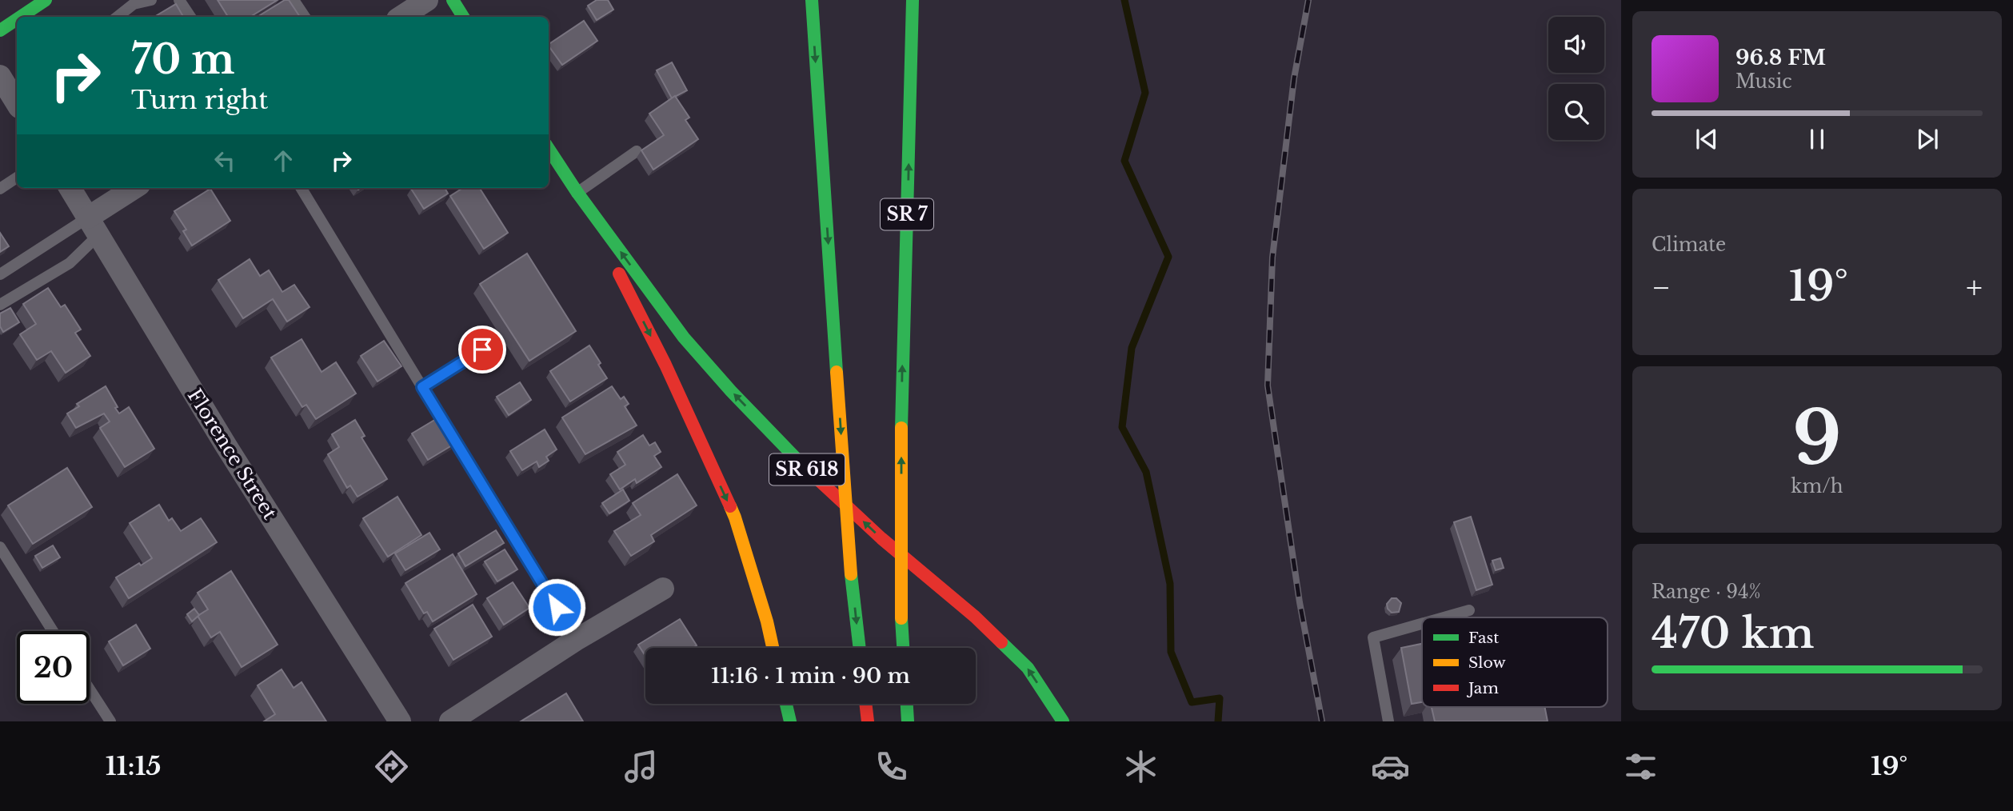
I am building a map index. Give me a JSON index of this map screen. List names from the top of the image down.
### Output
{
  "streets": {
    "main road": ["SR 7", "SR 618"],
    "street": ["Florence Street"]
  },
  "legend": ["Fast", "Slow", "Jam"],
  "page": {
    "turn": ["70 m", "Turn right"],
    "song": ["96.8 FM", "Music"],
    "tile": [
      "Climate",
      ["9", "km/h"],
      ["Range · 94%", "470 km"]
    ],
    "heat": ["−", "19°", "+"],
    "limit": "20",
    "trip": "11:16 · 1 min · 90 m",
    "tabs": ["11:15", "19°"]
  }
}
